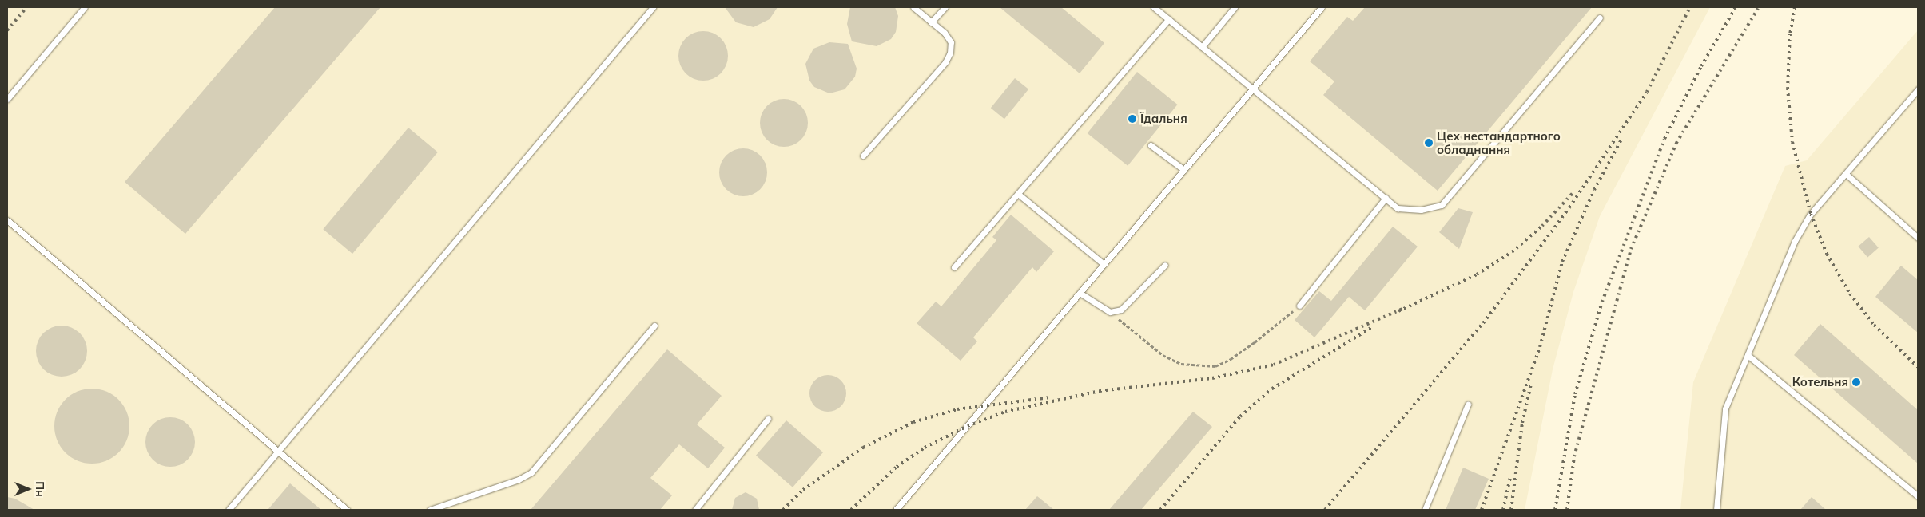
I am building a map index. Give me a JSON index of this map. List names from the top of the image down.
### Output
{
  "places": ["Їдальня", "Цех нестандартного обладнання", "Котельня"],
  "north": "right"
}
